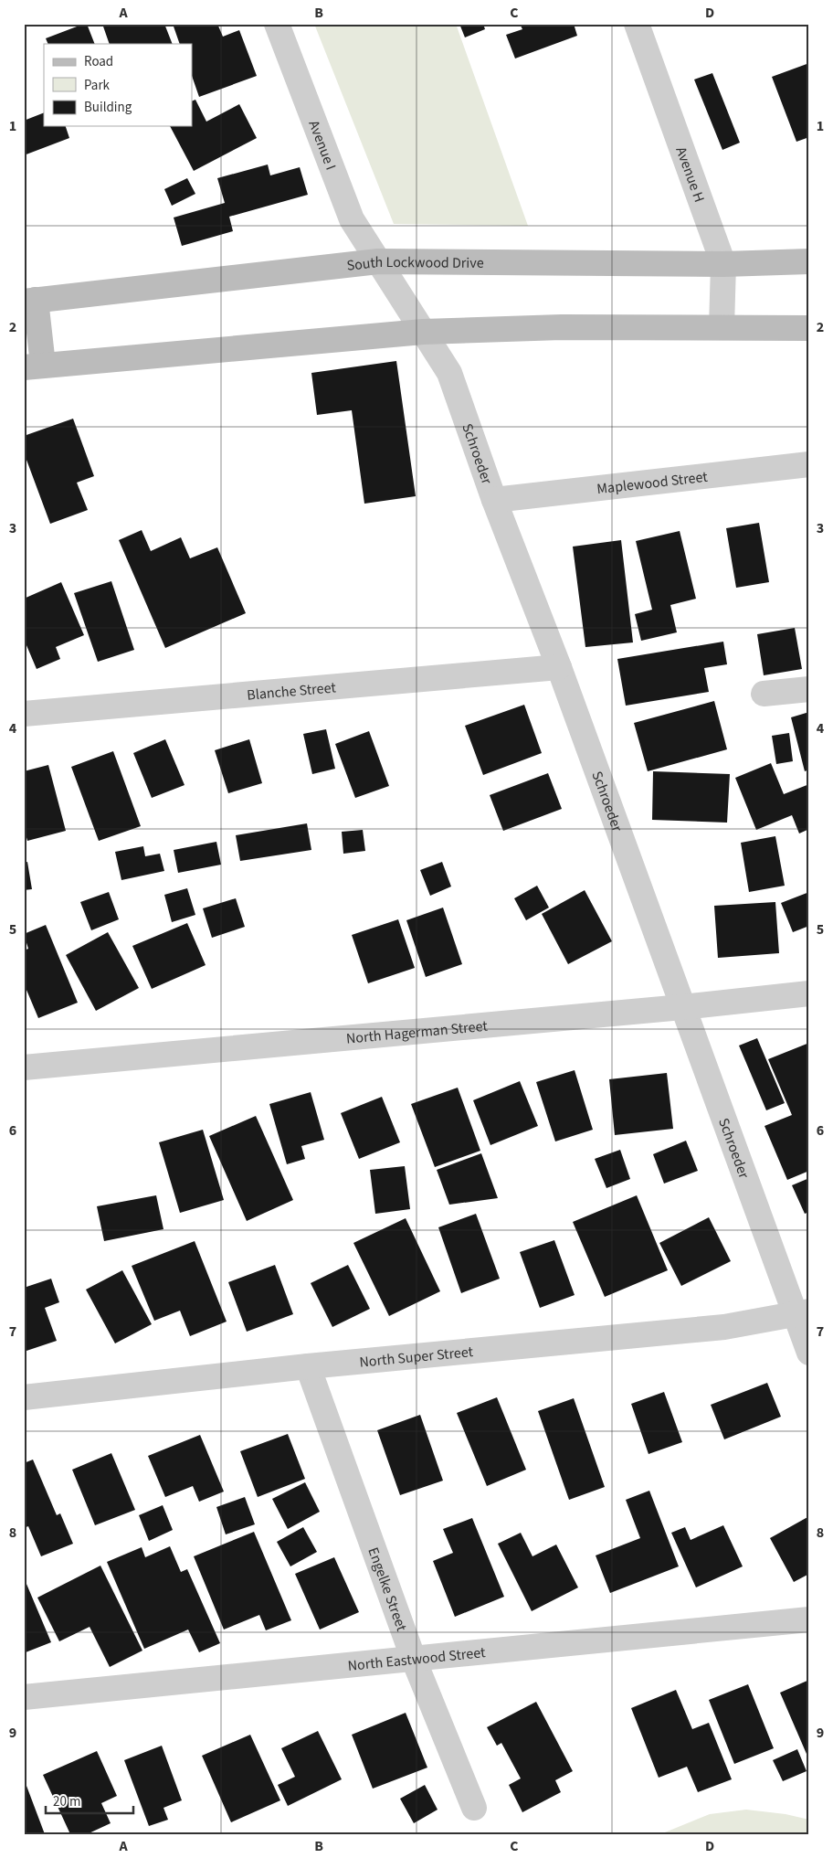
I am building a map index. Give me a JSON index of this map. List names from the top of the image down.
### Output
{
  "streets": {
    "main road": ["South Lockwood Drive"],
    "street": [
      "Avenue I",
      "Avenue H",
      "Schroeder",
      "Maplewood Street",
      "Blanche Street",
      "North Hagerman Street",
      "North Super Street",
      "Engelke Street",
      "North Eastwood Street"
    ]
  },
  "crossings": [
    ["Avenue I", "South Lockwood Drive"],
    ["Avenue I", "Schroeder"],
    ["Avenue H", "South Lockwood Drive"],
    ["South Lockwood Drive", "Schroeder"],
    ["Schroeder", "Maplewood Street"],
    ["Schroeder", "Blanche Street"],
    ["Schroeder", "North Hagerman Street"],
    ["Schroeder", "North Super Street"],
    ["North Super Street", "Engelke Street"],
    ["Engelke Street", "North Eastwood Street"]
  ],
  "legend": ["Road", "Park", "Building"],
  "scale_bar": "20 m",
  "grid": {
    "columns": [
      "A",
      "B",
      "C",
      "D"
    ],
    "rows": [
      "1",
      "2",
      "3",
      "4",
      "5",
      "6",
      "7",
      "8",
      "9"
    ]
  }
}
